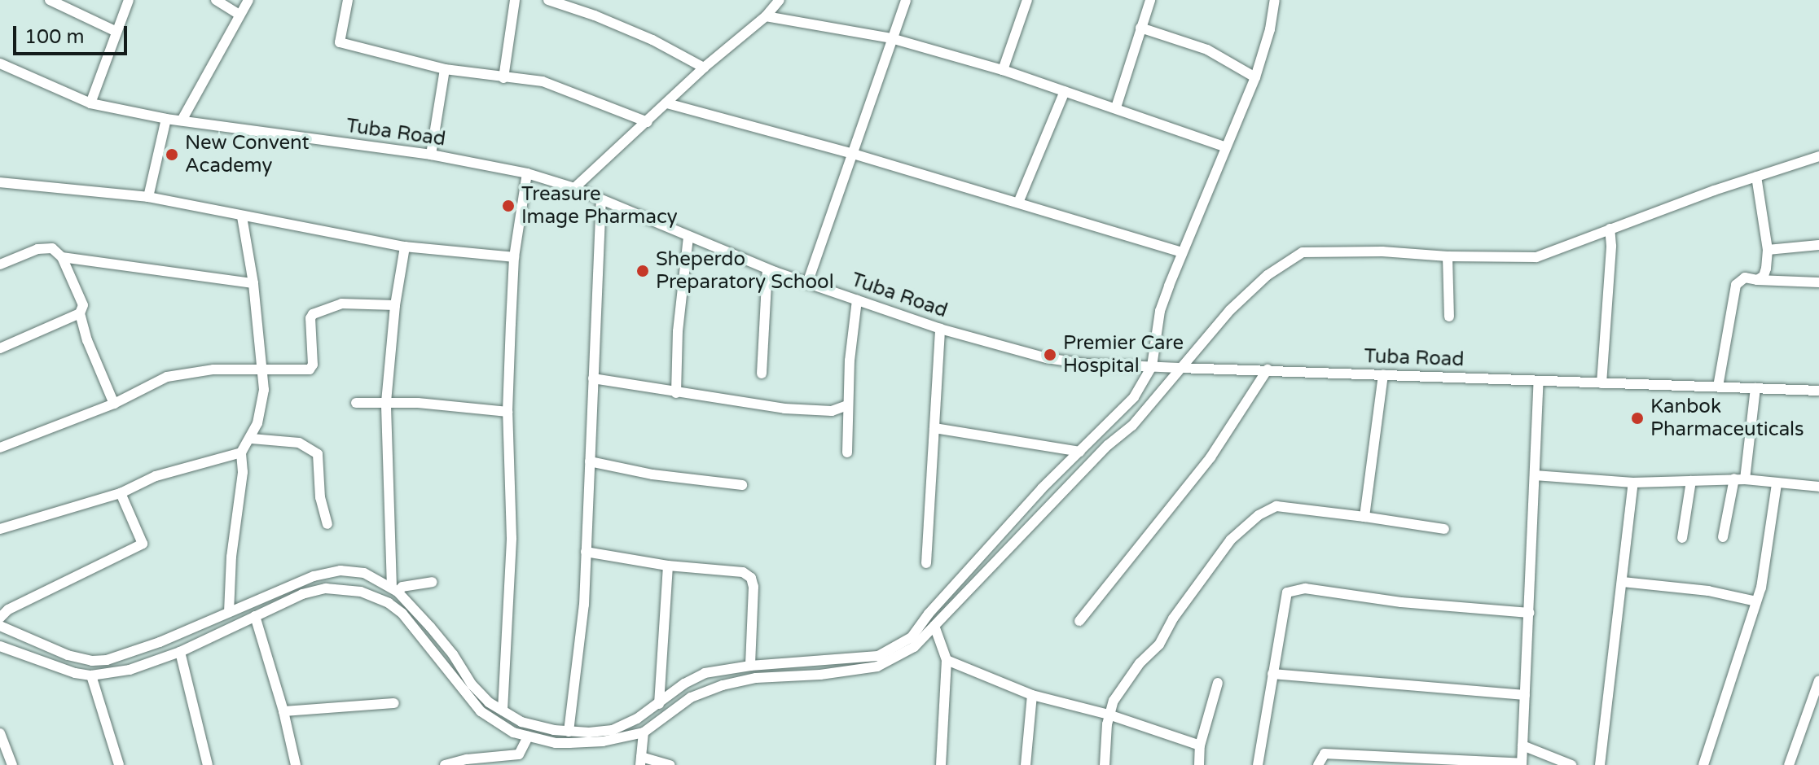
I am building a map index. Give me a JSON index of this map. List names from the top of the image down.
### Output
{
  "streets": {
    "street": ["Tuba Road"]
  },
  "places": [
    "New Convent Academy",
    "Treasure Image Pharmacy",
    "Sheperdo Preparatory School",
    "Premier Care Hospital",
    "Kanbok Pharmaceuticals"
  ],
  "scale_bar": "100 m"
}
